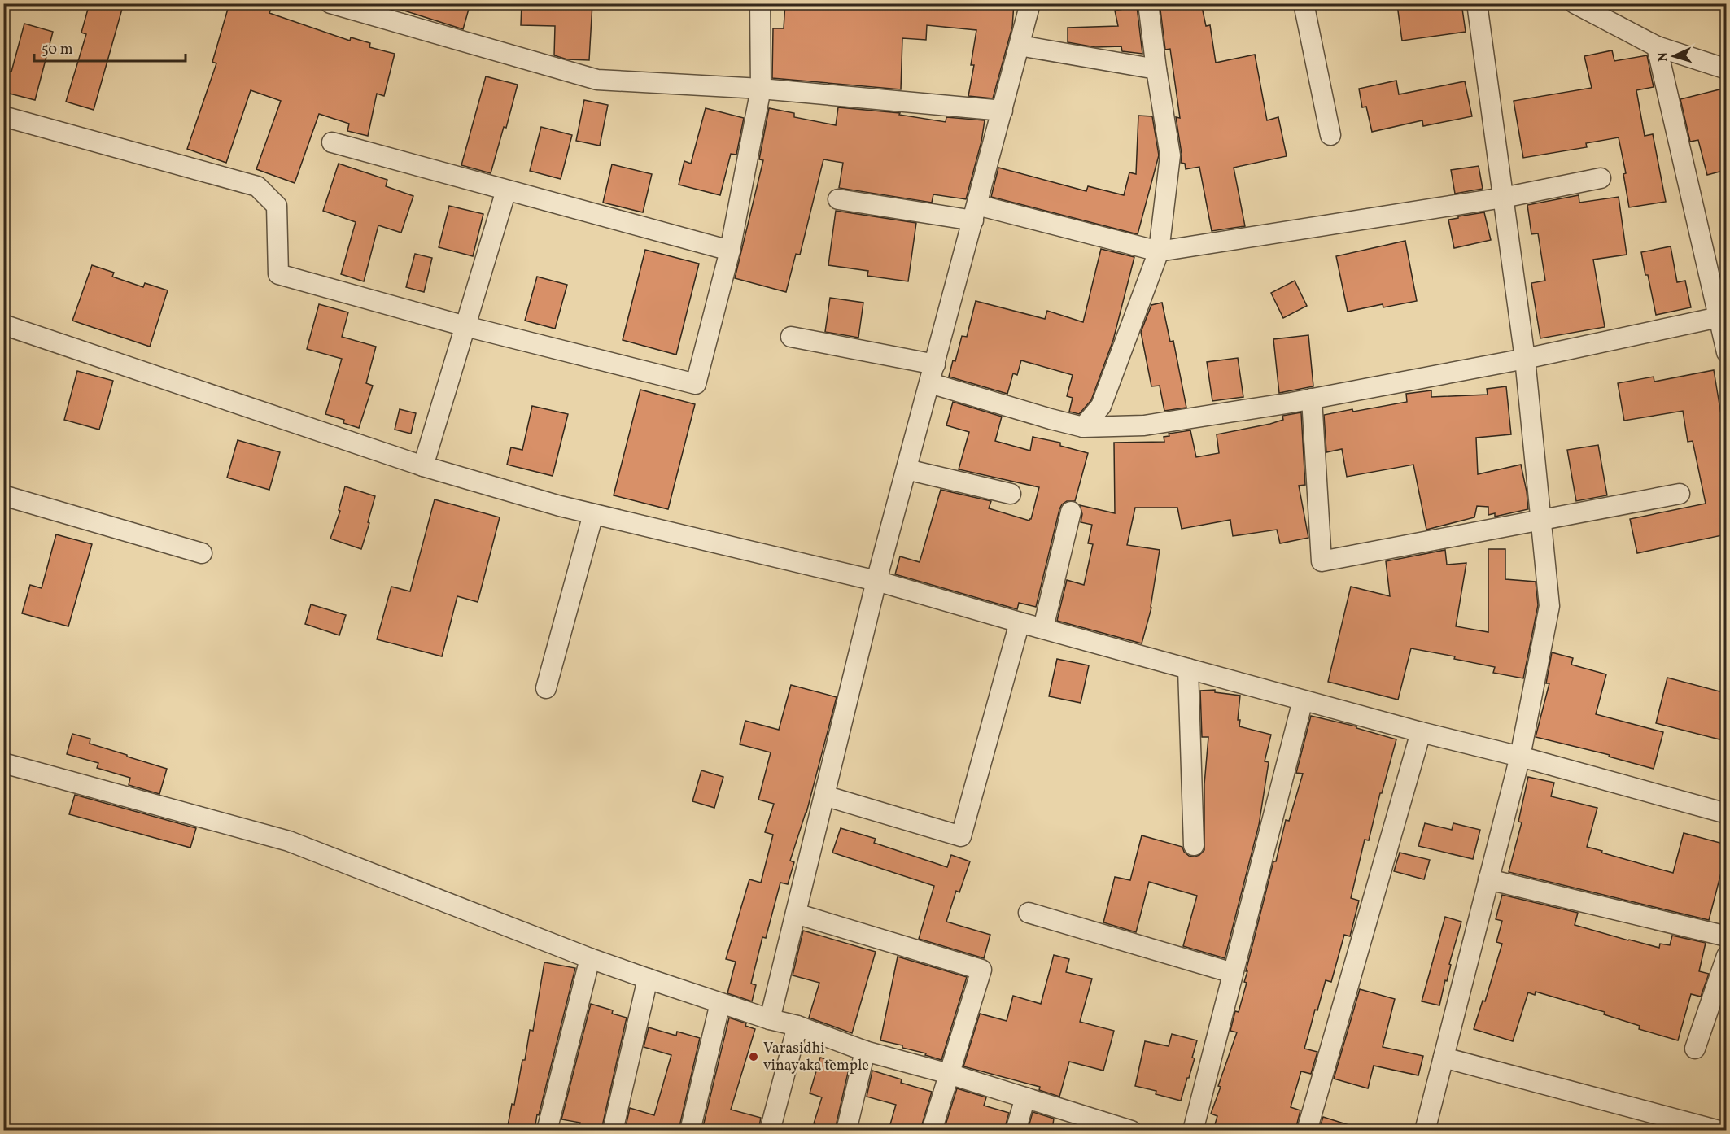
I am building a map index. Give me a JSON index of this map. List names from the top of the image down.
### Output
{
  "places": ["Varasidhi vinayaka temple"],
  "scale_bar": "50 m",
  "north": "left"
}
